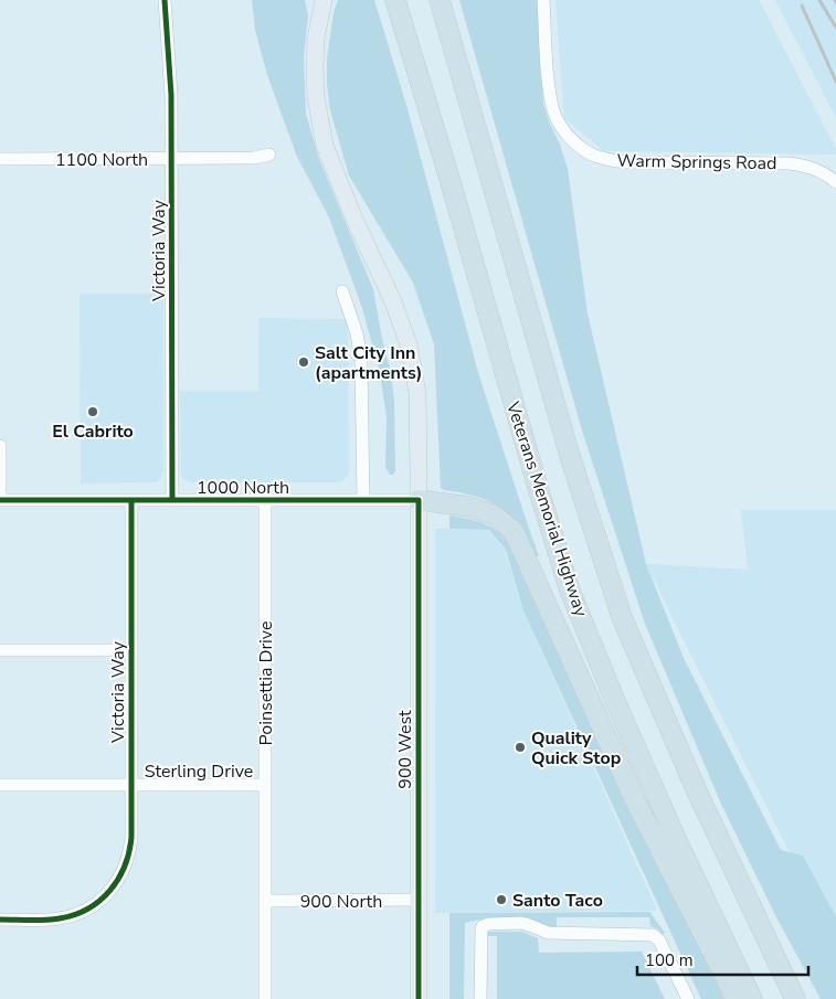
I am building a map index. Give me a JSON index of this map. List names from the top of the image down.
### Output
{
  "streets": {
    "highway": ["Veterans Memorial Highway"],
    "main road": ["900 West"],
    "street": [
      "1100 North",
      "Warm Springs Road",
      "Victoria Way",
      "1000 North",
      "Poinsettia Drive",
      "Sterling Drive",
      "900 North"
    ]
  },
  "crossings": [
    ["1100 North", "Victoria Way"],
    ["Victoria Way", "1000 North"],
    ["Victoria Way", "Sterling Drive"],
    ["1000 North", "Poinsettia Drive"],
    ["1000 North", "900 West"],
    ["Poinsettia Drive", "Sterling Drive"],
    ["Poinsettia Drive", "900 North"],
    ["900 West", "900 North"]
  ],
  "places": [
    "Salt City Inn (apartments)",
    "El Cabrito",
    "Quality Quick Stop",
    "Santo Taco"
  ],
  "scale_bar": "100 m"
}
